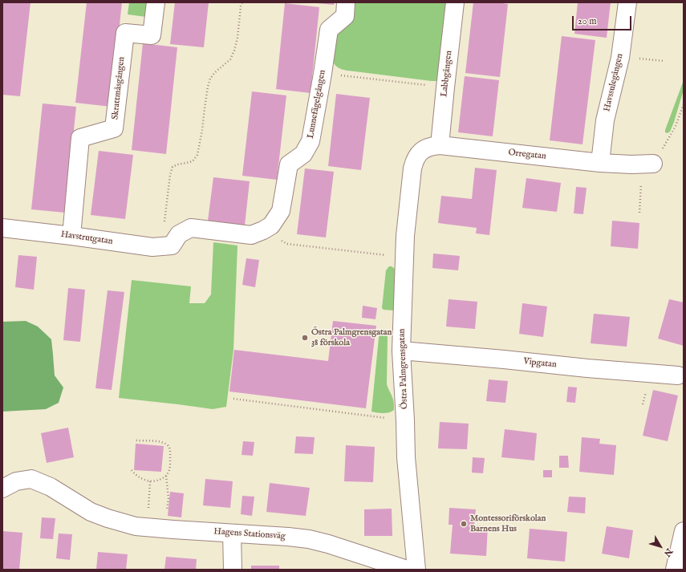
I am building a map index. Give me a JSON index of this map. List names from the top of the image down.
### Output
{
  "streets": {
    "street": [
      "Labbgången",
      "Havssulegången",
      "Skrattmåsgången",
      "Lunnefågelgången",
      "Orregatan",
      "Havstrutgatan",
      "Vipgatan",
      "Östra Palmgrensgatan",
      "Hagens Stationsväg"
    ]
  },
  "crossings": [
    ["Labbgången", "Orregatan"],
    ["Havssulegången", "Orregatan"],
    ["Skrattmåsgången", "Havstrutgatan"],
    ["Lunnefågelgången", "Havstrutgatan"],
    ["Orregatan", "Östra Palmgrensgatan"],
    ["Vipgatan", "Östra Palmgrensgatan"]
  ],
  "places": ["Östra Palmgrensgatan 38 förskola", "Montessoriförskolan Barnens Hus"],
  "scale_bar": "20 m",
  "north": "bottom right"
}
